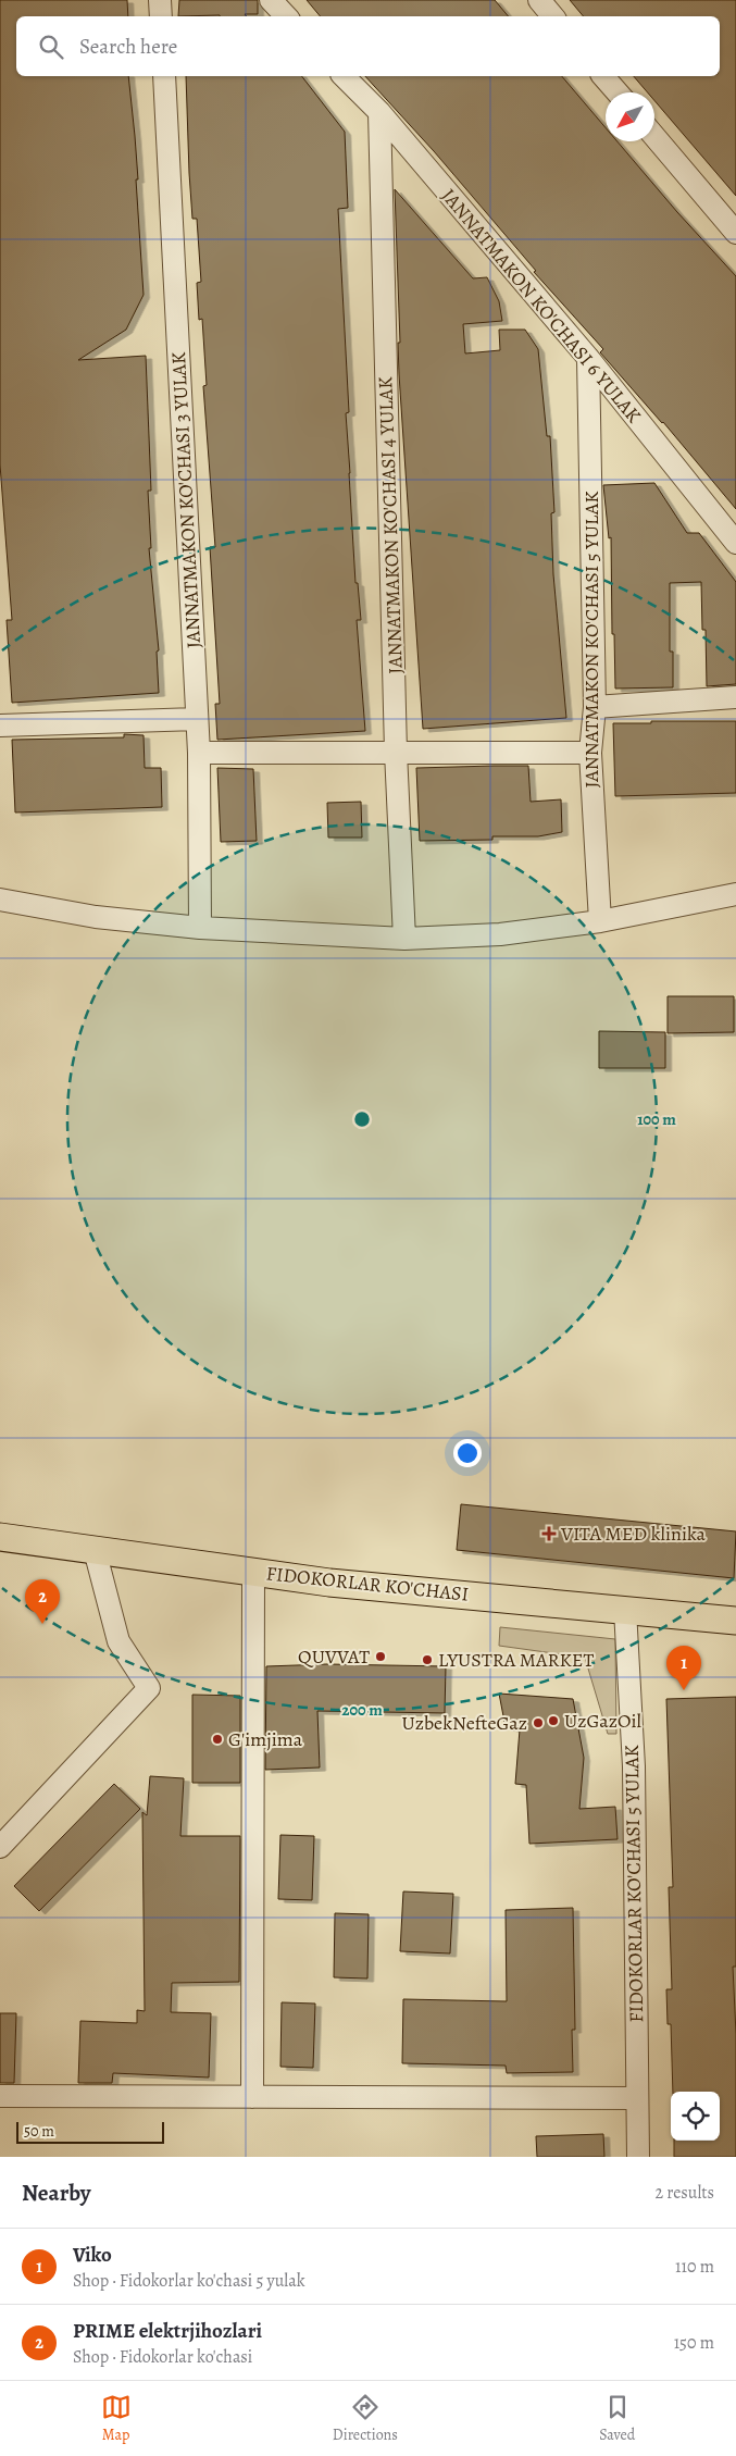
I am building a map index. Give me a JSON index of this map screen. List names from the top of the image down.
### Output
{
  "streets": {
    "main road": ["FIDOKORLAR KO'CHASI"],
    "street": [
      "JANNATMAKON KO'CHASI 6 YULAK",
      "JANNATMAKON KO'CHASI 3 YULAK",
      "JANNATMAKON KO'CHASI 4 YULAK",
      "JANNATMAKON KO'CHASI 5 YULAK",
      "FIDOKORLAR KO'CHASI 5 YULAK"
    ]
  },
  "crossings": [
    ["JANNATMAKON KO'CHASI 6 YULAK", "JANNATMAKON KO'CHASI 4 YULAK"],
    ["JANNATMAKON KO'CHASI 6 YULAK", "JANNATMAKON KO'CHASI 5 YULAK"],
    ["FIDOKORLAR KO'CHASI", "FIDOKORLAR KO'CHASI 5 YULAK"]
  ],
  "places": {
    "health": ["VITA MED klinika"],
    "other": [
      "QUVVAT",
      "LYUSTRA MARKET",
      "UzGazOil",
      "UzbekNefteGaz",
      "G'imjima"
    ]
  },
  "scale_bar": "50 m",
  "north": "bottom left",
  "page": {
    "search": "Search here",
    "pins": ["2", "1"],
    "scale": "50 m",
    "heading": ["Nearby", "2 results"],
    "list": [
      {
        "mark": "1",
        "name": "Viko",
        "note": "Shop · Fidokorlar ko'chasi 5 yulak",
        "value": "110 m"
      },
      {
        "mark": "2",
        "name": "PRIME elektrjihozlari",
        "note": "Shop · Fidokorlar ko'chasi",
        "value": "150 m"
      }
    ],
    "nav": ["Map", "Directions", "Saved"]
  },
  "rings": ["100 m", "200 m"]
}
